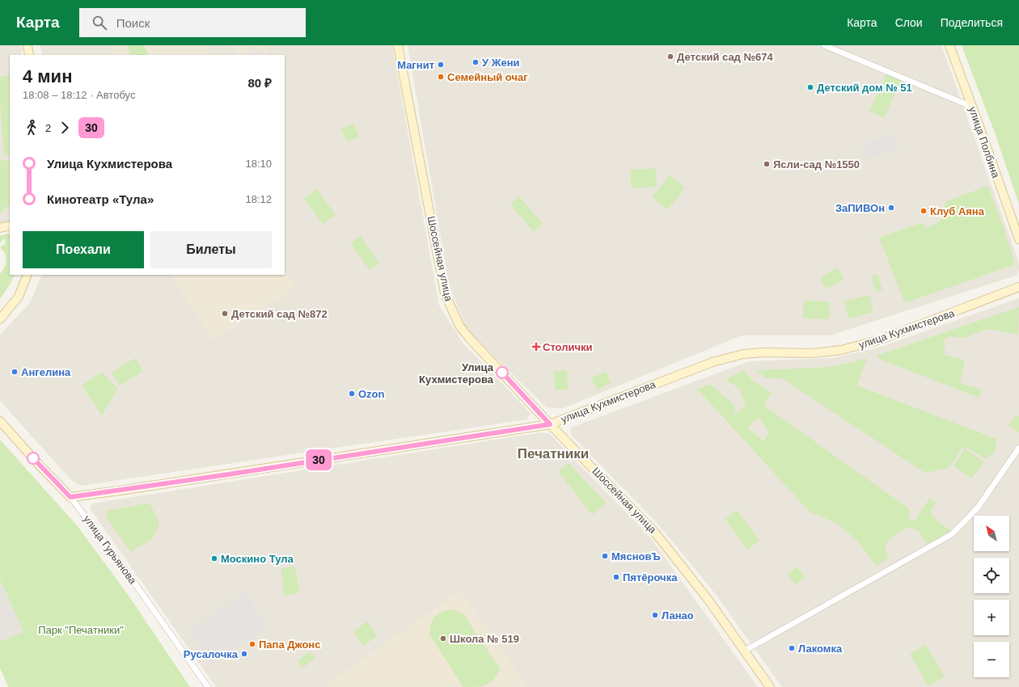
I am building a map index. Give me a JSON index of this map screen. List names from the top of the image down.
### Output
{
  "streets": {
    "main road": [
      "улица Полбина",
      "Шоссейная улица",
      "улица Кухмистерова",
      "улица Гурьянова"
    ]
  },
  "crossings": [
    ["Шоссейная улица", "улица Кухмистерова"],
    ["улица Кухмистерова", "улица Гурьянова"]
  ],
  "districts": ["Печатники"],
  "parks": ["Парк \"Печатники\""],
  "places": {
    "other": [
      "Детский сад №674",
      "У Жени",
      "Магнит",
      "Семейный очаг",
      "Детский дом № 51",
      "Ясли-сад №1550",
      "ЗаПИВОн",
      "Клуб Аяна",
      "Детский сад №872",
      "Ангелина",
      "Улица Кухмистерова",
      "Ozon",
      "МясновЪ",
      "Москино Тула",
      "Пятёрочка",
      "Ланао",
      "Школа № 519",
      "Папа Джонс",
      "Лакомка",
      "Русалочка"
    ],
    "health": ["Столички"]
  },
  "lines": ["bus line 30"],
  "north": "top left",
  "page": {
    "header": "Карта",
    "search": "Поиск",
    "nav": ["Карта", "Слои", "Поделиться"],
    "on_map": "30",
    "heading": ["4 мин", "18:08 – 18:12 · Автобус", "80 ₽"],
    "legs": ["2", "30"],
    "list": [
      {
        "name": "Улица Кухмистерова",
        "value": "18:10"
      },
      {
        "name": "Кинотеатр «Тула»",
        "value": "18:12"
      }
    ],
    "buttons": ["Поехали", "Билеты"],
    "map_buttons": ["+", "−"]
  }
}
